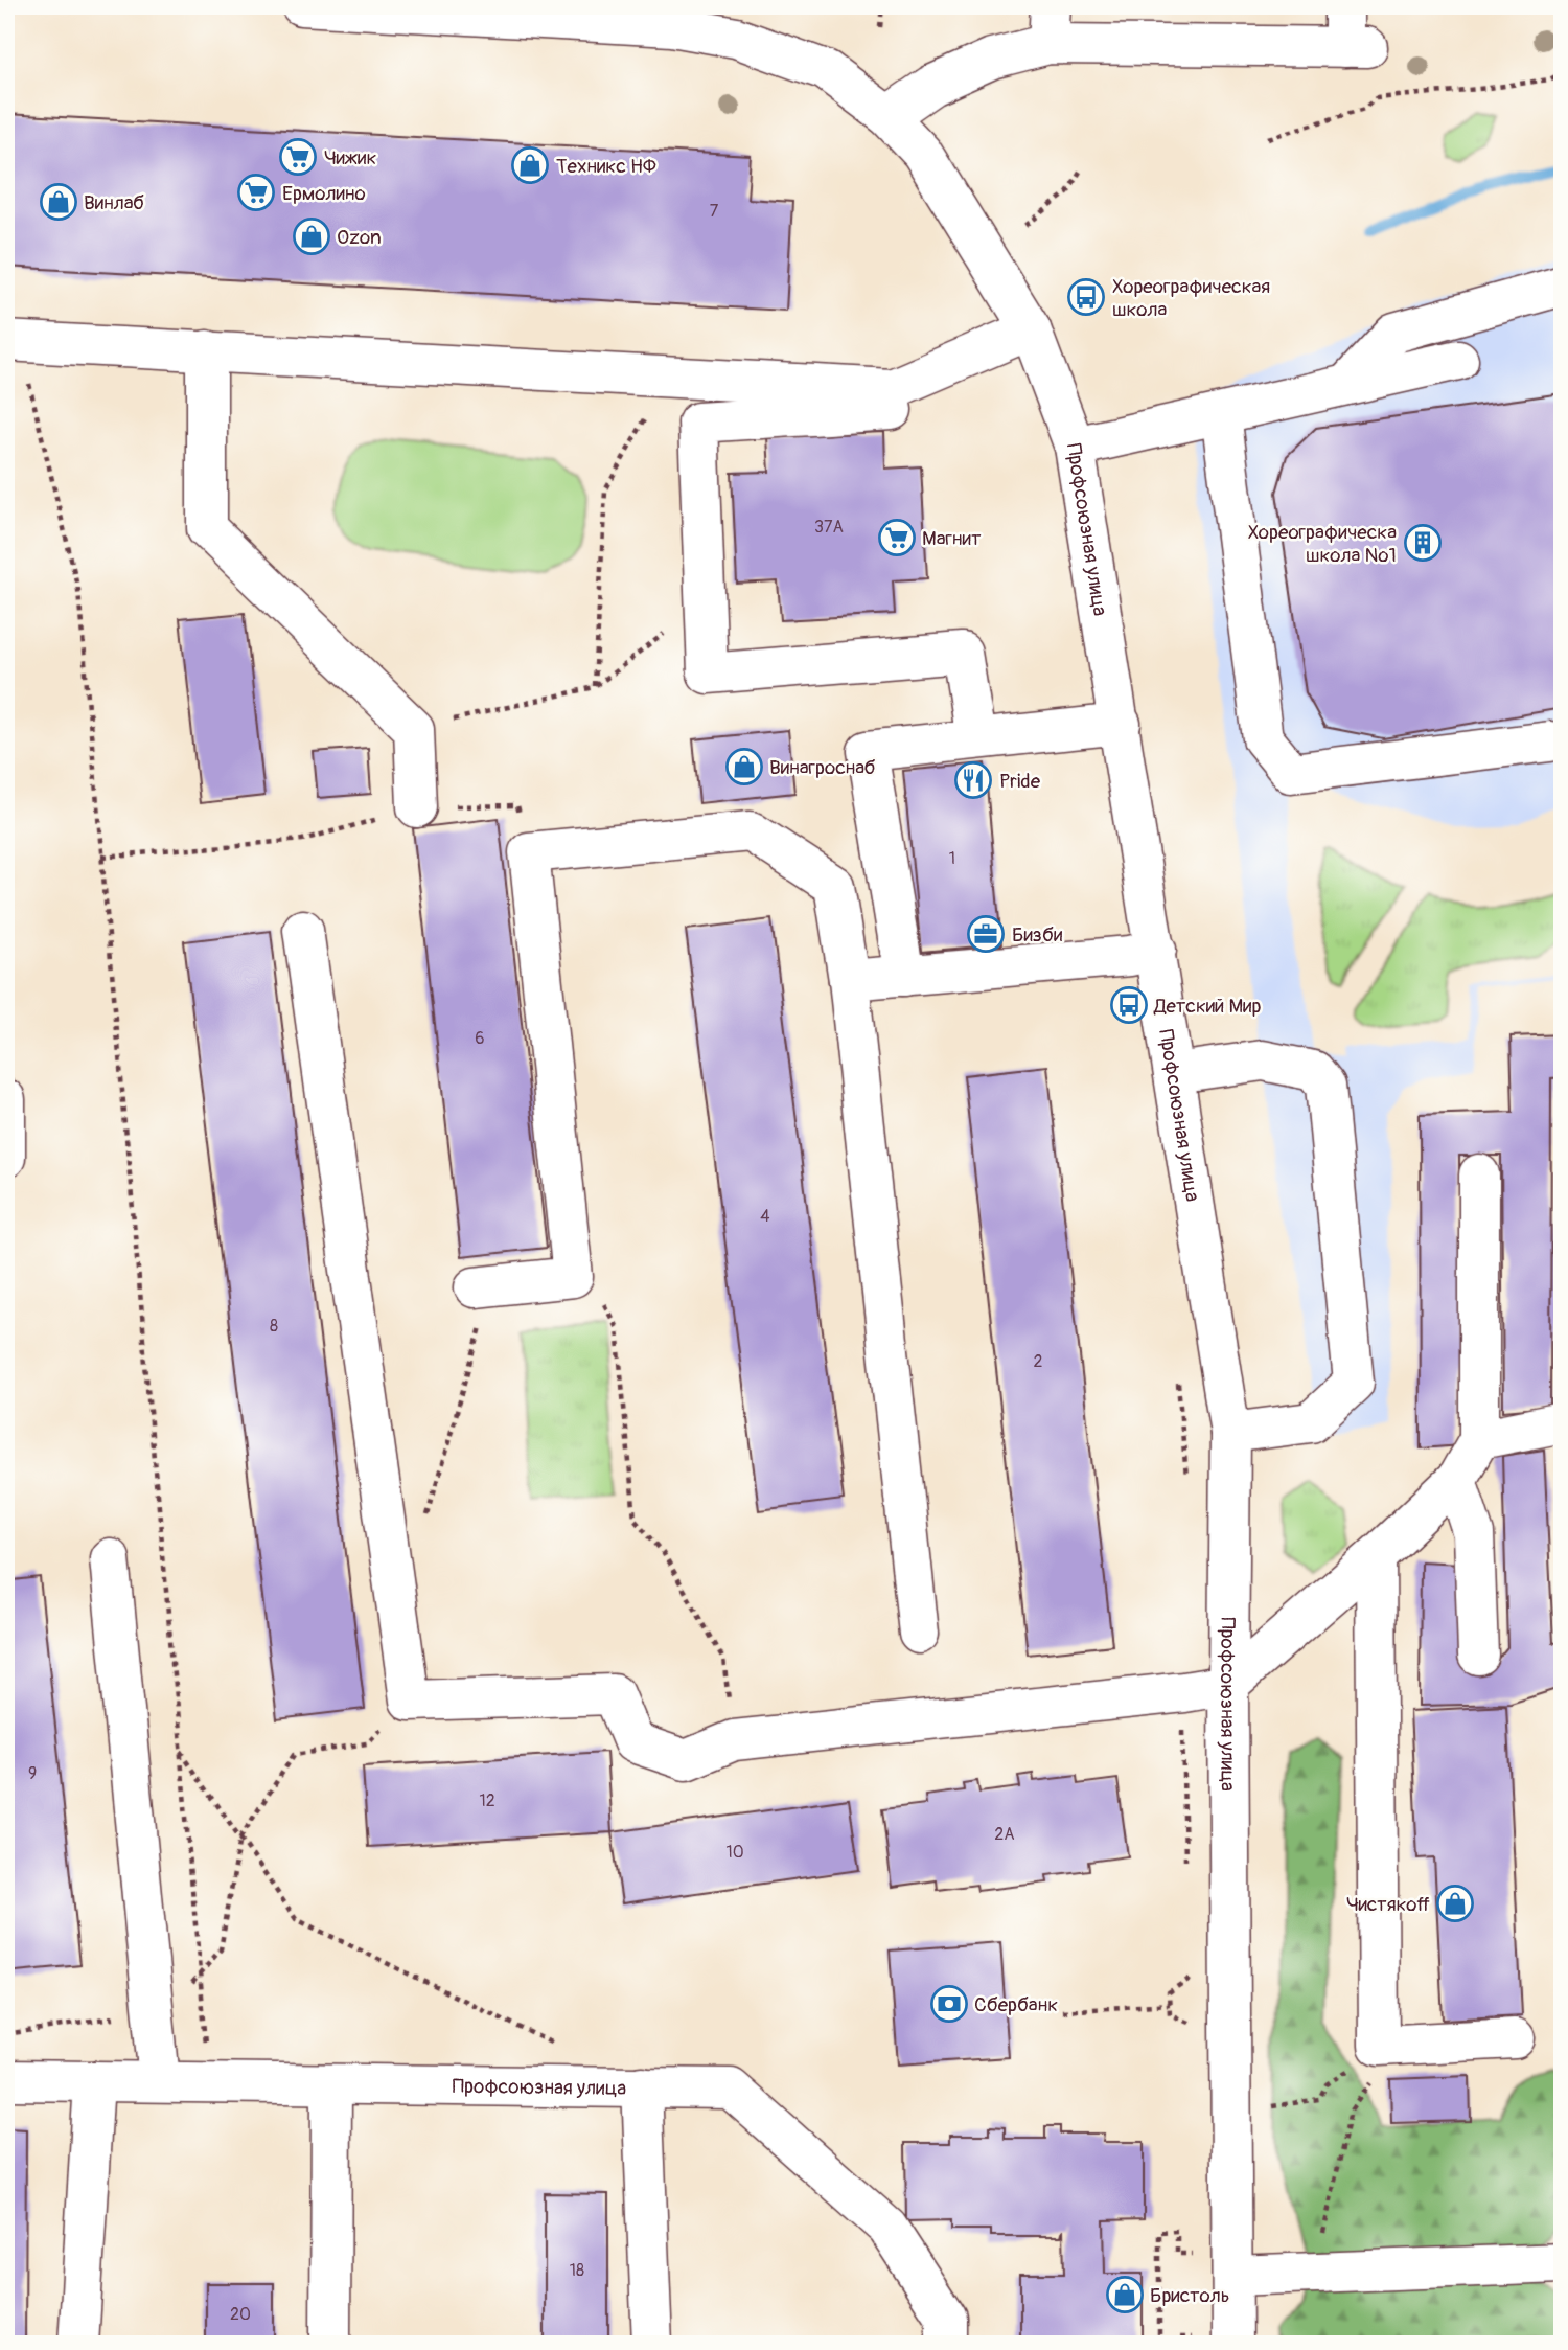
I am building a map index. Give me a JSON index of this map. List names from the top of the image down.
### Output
{
  "streets": {
    "street": ["Профсоюзная улица"]
  },
  "places": {
    "supermarket": ["Чижик", "Ермолино", "Магнит"],
    "shop": [
      "Техникс НФ",
      "Винлаб",
      "Ozon",
      "Винагроснаб",
      "Чистякоff",
      "Бристоль"
    ],
    "bus stop": ["Хореографическая школа", "Детский Мир"],
    "building": ["Хореографическа школа №1"],
    "restaurant": ["Pride"],
    "office": ["Бизби"],
    "bank": ["Сбербанк"]
  },
  "house_numbers": [
    "7",
    "37А",
    "1",
    "6",
    "4",
    "8",
    "2",
    "9",
    "12",
    "2А",
    "10",
    "18",
    "20"
  ]
}
